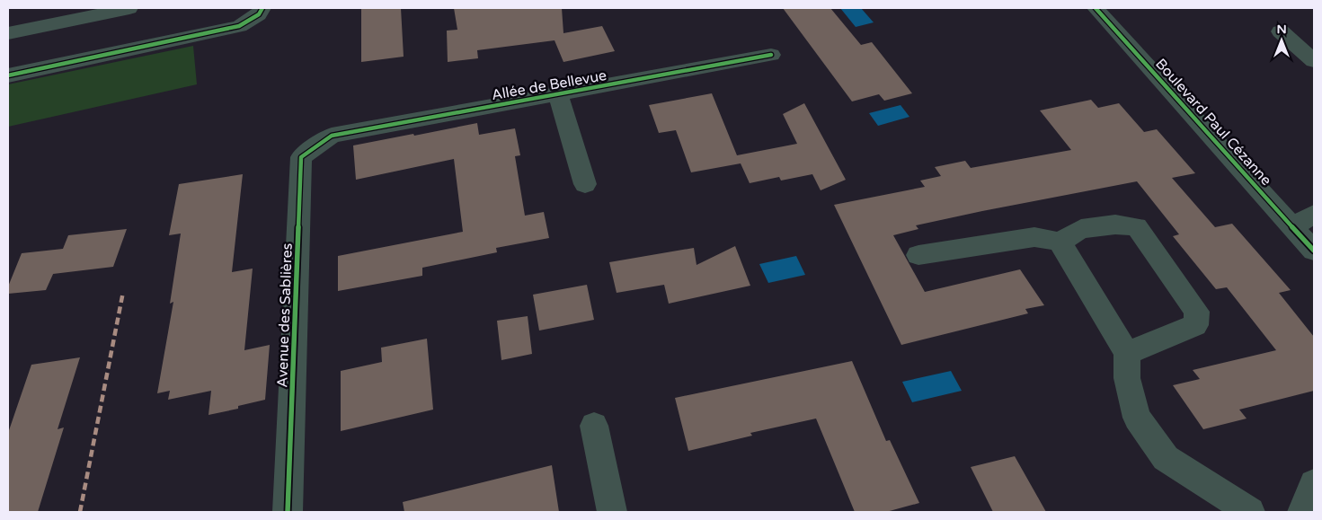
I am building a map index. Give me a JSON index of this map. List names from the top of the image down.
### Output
{
  "streets": {
    "street": ["Allée de Bellevue", "Boulevard Paul Cézanne", "Avenue des Sablières"]
  },
  "crossings": [
    ["Allée de Bellevue", "Avenue des Sablières"]
  ],
  "north": "top"
}
